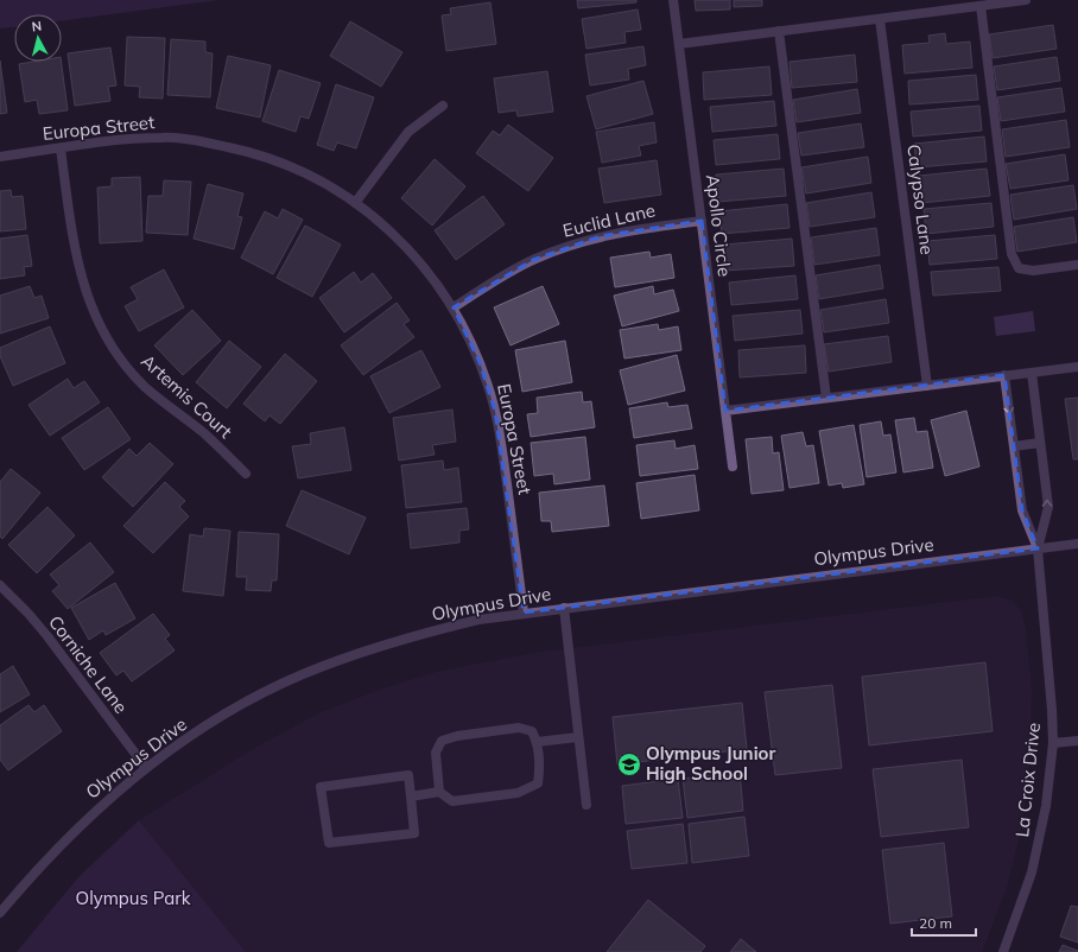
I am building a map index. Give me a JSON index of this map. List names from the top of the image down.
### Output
{
  "streets": {
    "street": [
      "Europa Street",
      "Calypso Lane",
      "Euclid Lane",
      "Apollo Circle",
      "Artemis Court",
      "Olympus Drive",
      "Corniche Lane",
      "La Croix Drive"
    ]
  },
  "crossings": [
    ["Europa Street", "Euclid Lane"],
    ["Europa Street", "Artemis Court"],
    ["Europa Street", "Olympus Drive"],
    ["Euclid Lane", "Apollo Circle"],
    ["Olympus Drive", "Corniche Lane"],
    ["Olympus Drive", "La Croix Drive"]
  ],
  "parks": ["Olympus Park"],
  "places": {
    "school or university": ["Olympus Junior High School"]
  },
  "scale_bar": "20 m",
  "north": "top"
}
